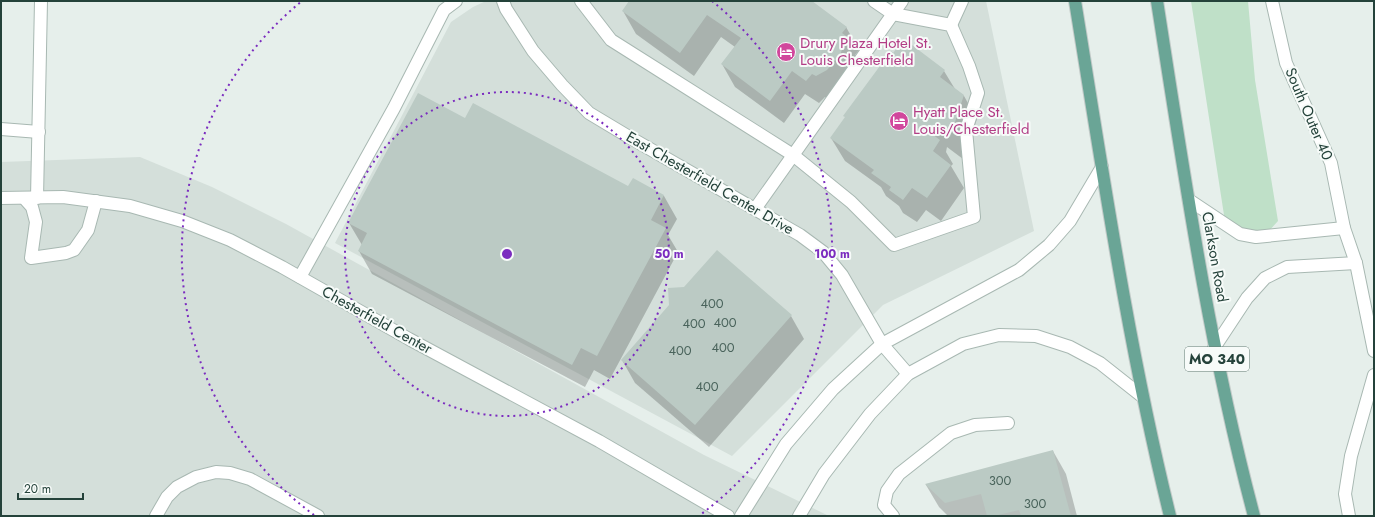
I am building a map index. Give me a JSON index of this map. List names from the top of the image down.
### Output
{
  "streets": {
    "main road": ["Clarkson Road", "MO 340"],
    "street": ["South Outer 40", "East Chesterfield Center Drive", "Chesterfield Center"]
  },
  "places": {
    "hotel": ["Drury Plaza Hotel St. Louis Chesterfield", "Hyatt Place St. Louis/Chesterfield"]
  },
  "house_numbers": [
    "400",
    "400",
    "400",
    "400",
    "400",
    "400",
    "300",
    "300"
  ],
  "scale_bar": "20 m",
  "rings": ["50 m", "100 m"]
}
